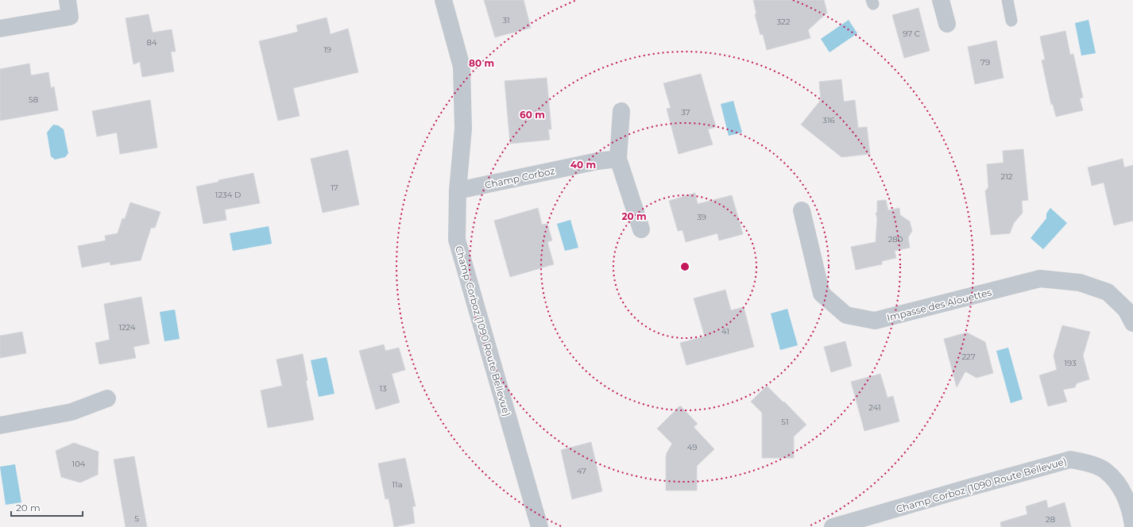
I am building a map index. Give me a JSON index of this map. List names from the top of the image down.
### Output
{
  "streets": {
    "street": ["Champ Corboz", "Impasse des Alouettes", "Champ Corboz (1090 Route Bellevue)"]
  },
  "crossings": [
    ["Champ Corboz", "Champ Corboz (1090 Route Bellevue)"]
  ],
  "house_numbers": [
    "31",
    "322",
    "97 C",
    "84",
    "19",
    "79",
    "58",
    "37",
    "316",
    "212",
    "17",
    "1234 D",
    "39",
    "280",
    "1224",
    "41",
    "227",
    "193",
    "13",
    "241",
    "51",
    "49",
    "104",
    "47",
    "11a",
    "5",
    "28"
  ],
  "scale_bar": "20 m",
  "rings": [
    "80 m",
    "60 m",
    "40 m",
    "20 m"
  ]
}
